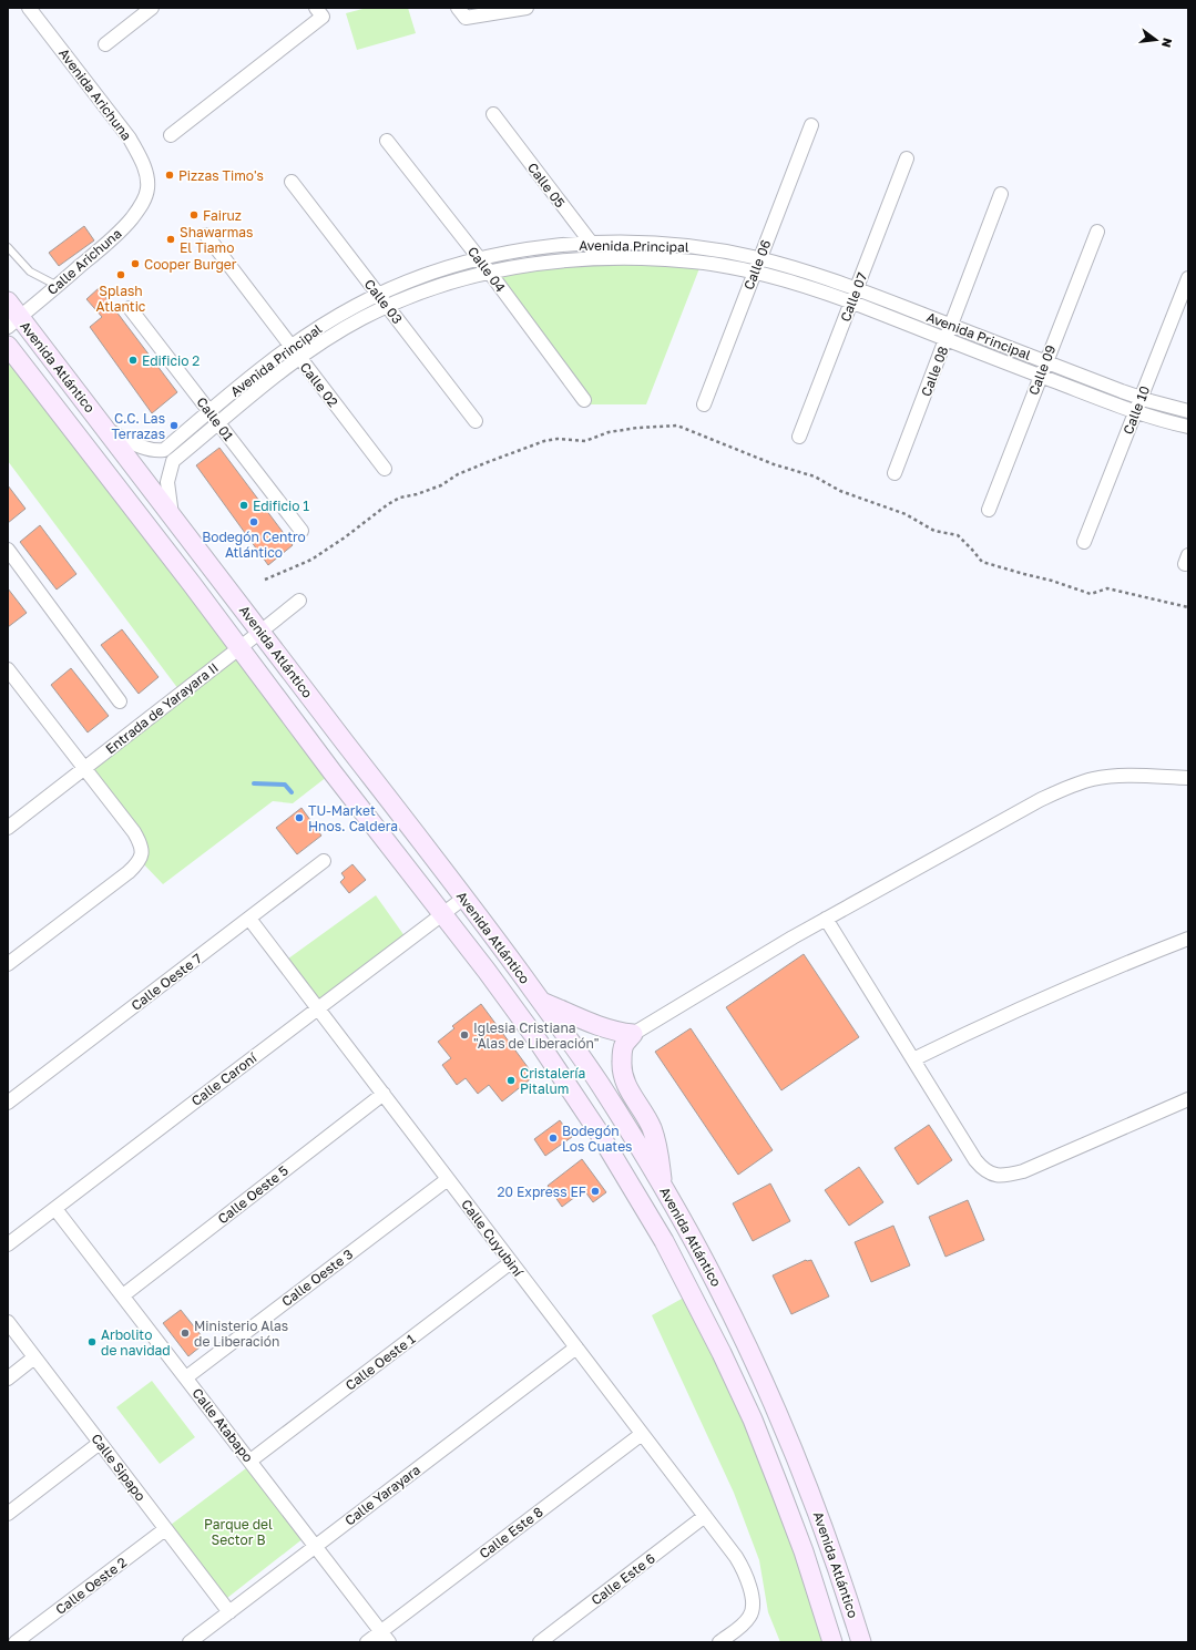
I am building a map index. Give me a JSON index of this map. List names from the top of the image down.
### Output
{
  "streets": {
    "main road": ["Avenida Atlántico"],
    "street": [
      "Avenida Arichuna",
      "Calle 05",
      "Avenida Principal",
      "Calle Arichuna",
      "Calle 06",
      "Calle 04",
      "Calle 07",
      "Calle 03",
      "Calle 09",
      "Calle 08",
      "Calle 02",
      "Calle 10",
      "Calle 01",
      "Entrada de Yarayara II",
      "Calle Oeste 7",
      "Calle Caroní",
      "Calle Oeste 5",
      "Calle Cuyubiní",
      "Calle Oeste 3",
      "Calle Oeste 1",
      "Calle Atabapo",
      "Calle Sipapo",
      "Calle Yarayara",
      "Calle Este 8",
      "Calle Este 6",
      "Calle Oeste 2"
    ]
  },
  "crossings": [
    ["Avenida Arichuna", "Calle Arichuna"],
    ["Calle 05", "Avenida Principal"],
    ["Avenida Principal", "Calle 06"],
    ["Avenida Principal", "Calle 04"],
    ["Avenida Principal", "Calle 07"],
    ["Avenida Principal", "Calle 03"],
    ["Avenida Principal", "Avenida Atlántico"],
    ["Avenida Principal", "Calle 09"],
    ["Avenida Principal", "Calle 08"],
    ["Avenida Principal", "Calle 02"],
    ["Avenida Principal", "Calle 10"],
    ["Avenida Principal", "Calle 01"],
    ["Calle Arichuna", "Avenida Atlántico"],
    ["Avenida Atlántico", "Entrada de Yarayara II"],
    ["Avenida Atlántico", "Calle Caroní"],
    ["Calle Oeste 7", "Calle Cuyubiní"],
    ["Calle Caroní", "Calle Cuyubiní"],
    ["Calle Caroní", "Calle Atabapo"],
    ["Calle Oeste 5", "Calle Cuyubiní"],
    ["Calle Oeste 5", "Calle Atabapo"],
    ["Calle Cuyubiní", "Calle Oeste 3"],
    ["Calle Cuyubiní", "Calle Oeste 1"],
    ["Calle Cuyubiní", "Calle Yarayara"],
    ["Calle Cuyubiní", "Calle Este 8"],
    ["Calle Cuyubiní", "Calle Este 6"],
    ["Calle Oeste 3", "Calle Atabapo"],
    ["Calle Oeste 1", "Calle Atabapo"],
    ["Calle Atabapo", "Calle Yarayara"],
    ["Calle Atabapo", "Calle Este 8"],
    ["Calle Sipapo", "Calle Yarayara"],
    ["Calle Sipapo", "Calle Oeste 2"]
  ],
  "parks": ["Parque del Sector B"],
  "places": [
    "Pizzas Timo's",
    "Fairuz",
    "Shawarmas El Tiamo",
    "Cooper Burger",
    "Splash Atlantic",
    "Edificio 2",
    "C.C. Las Terrazas",
    "Edificio 1",
    "Bodegón Centro Atlántico",
    "TU-Market Hnos. Caldera",
    "Iglesia Cristiana \"Alas de Liberación\"",
    "Cristalería Pitalum",
    "Bodegón Los Cuates",
    "20 Express EF",
    "Ministerio Alas de Liberación",
    "Arbolito de navidad"
  ],
  "north": "right"
}
